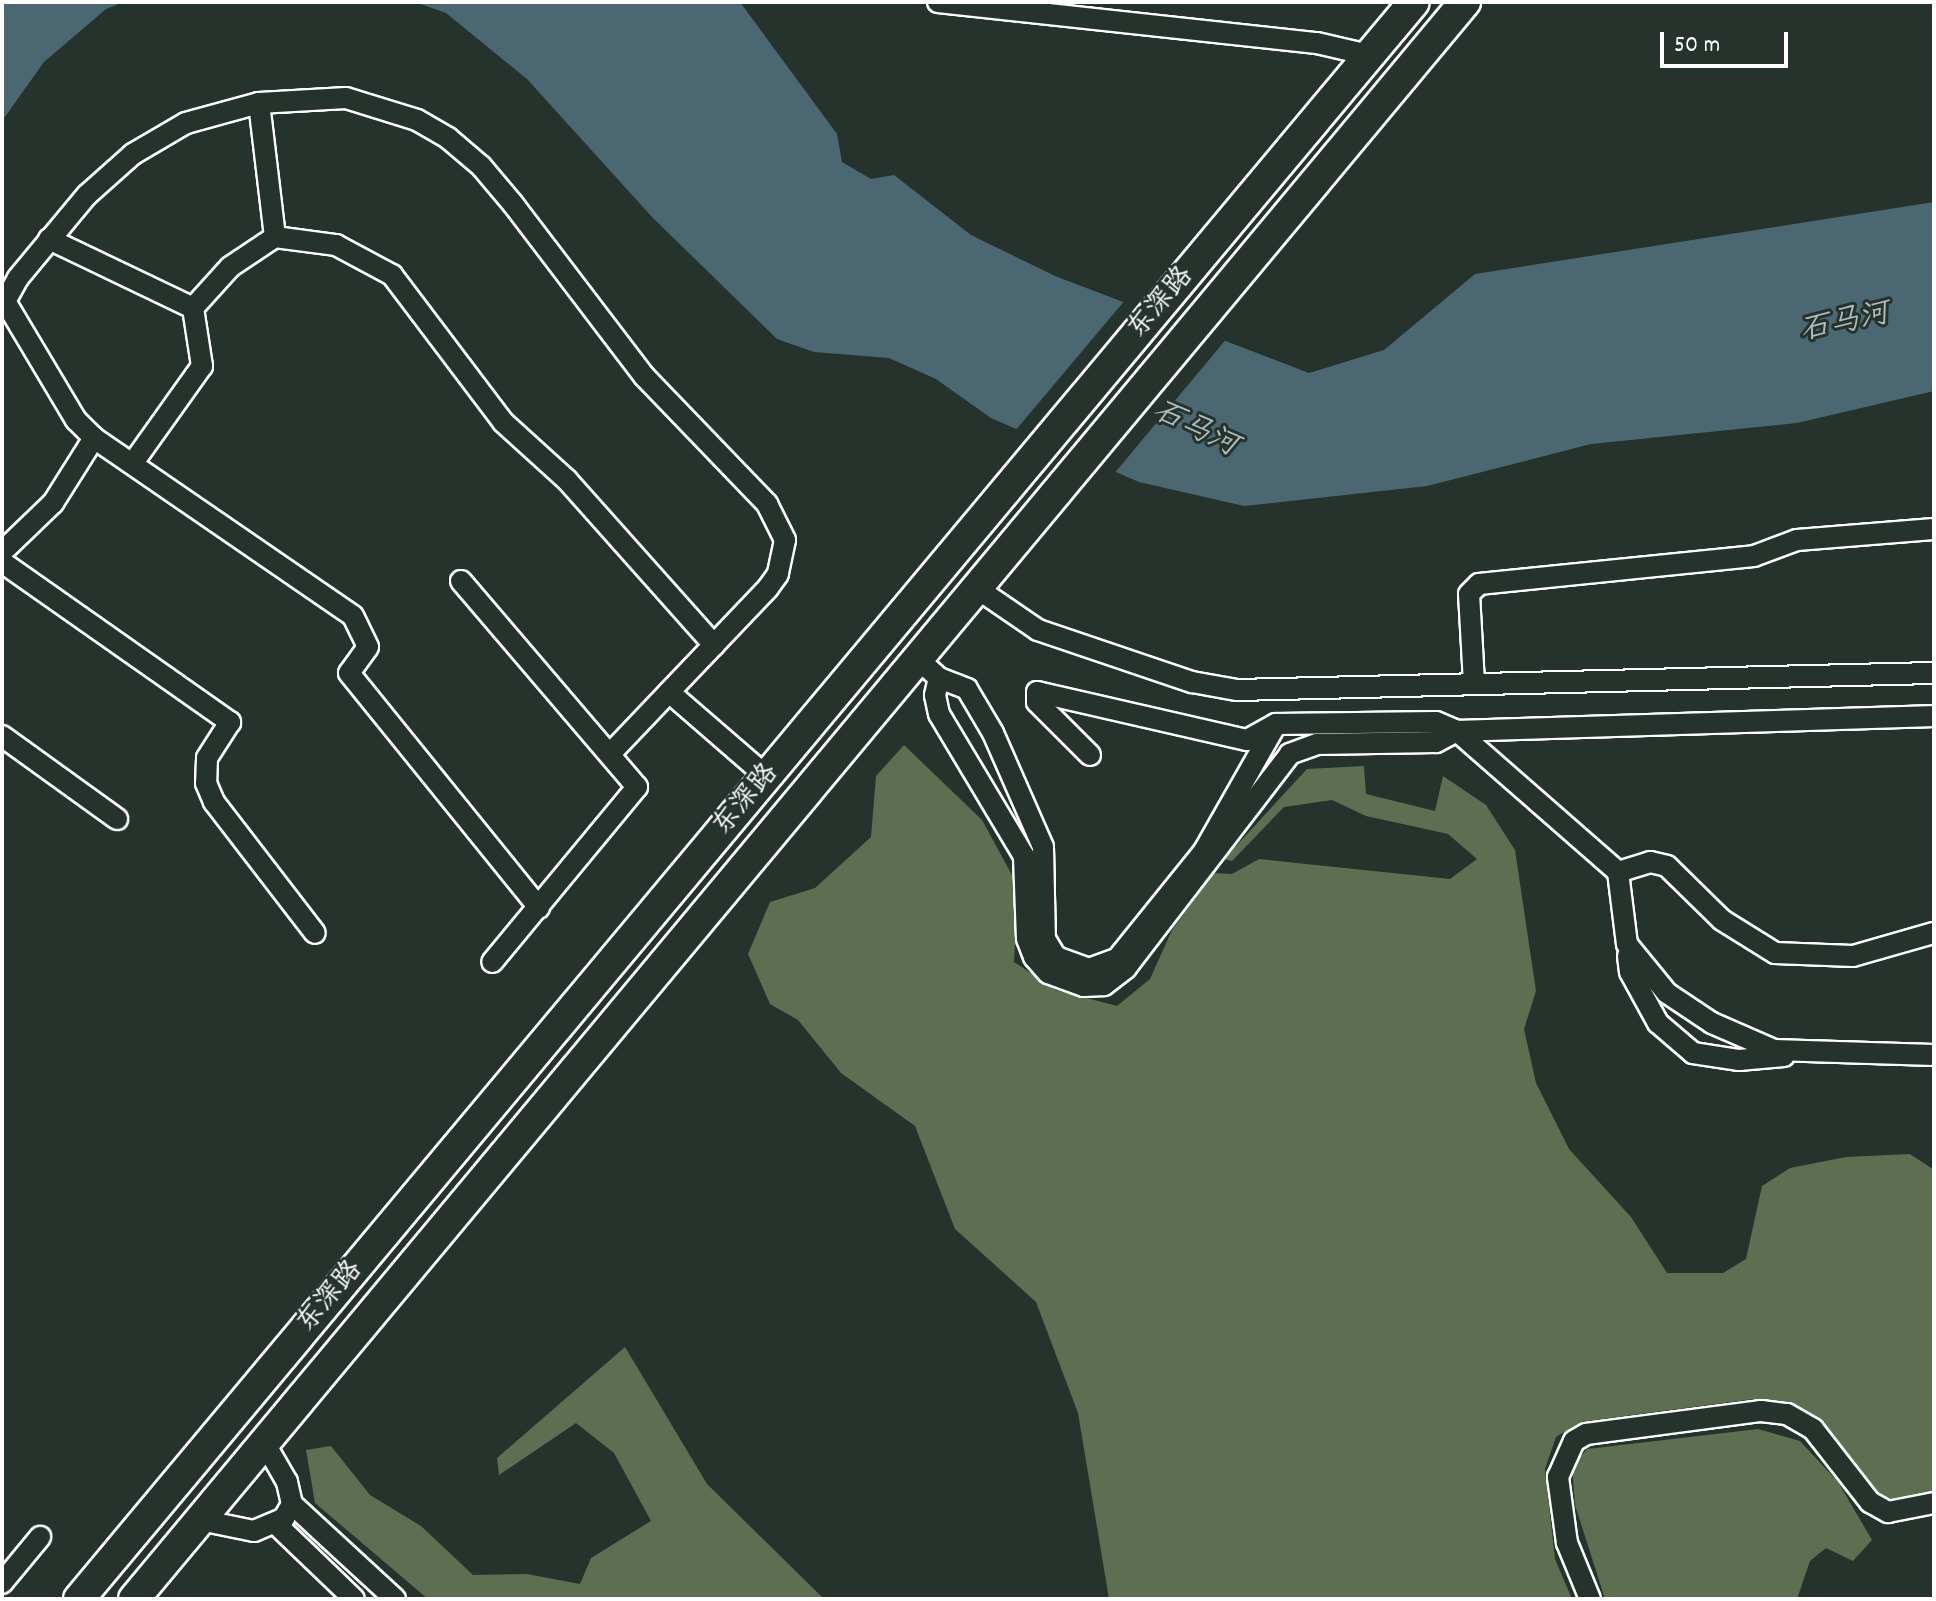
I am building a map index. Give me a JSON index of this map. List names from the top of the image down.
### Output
{
  "streets": {
    "highway": ["东深路"]
  },
  "water": ["石马河"],
  "scale_bar": "50 m"
}
